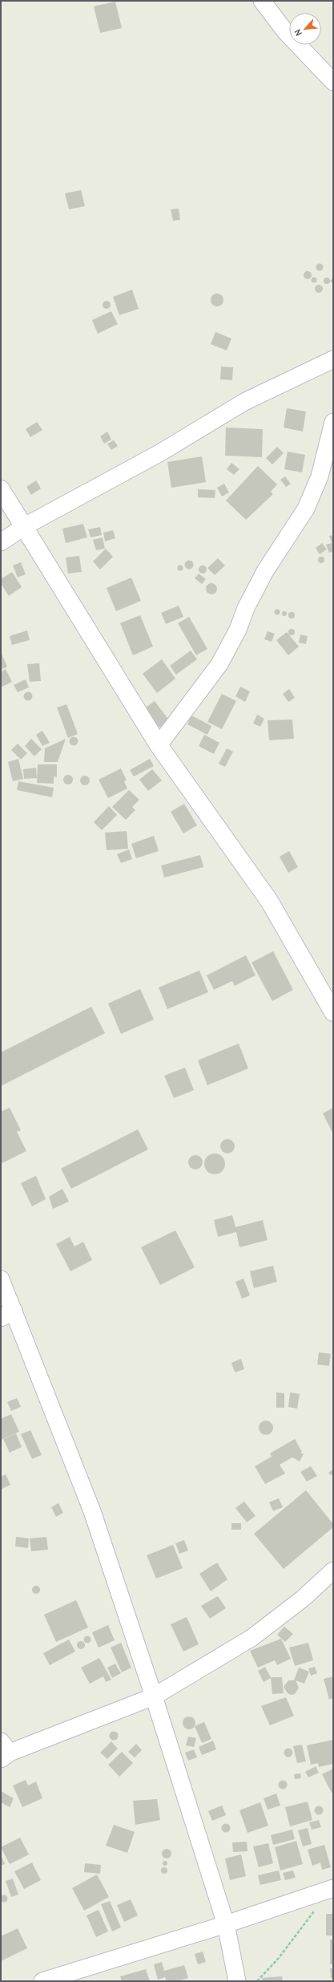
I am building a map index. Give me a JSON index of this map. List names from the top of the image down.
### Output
{
  "north": "bottom left"
}
